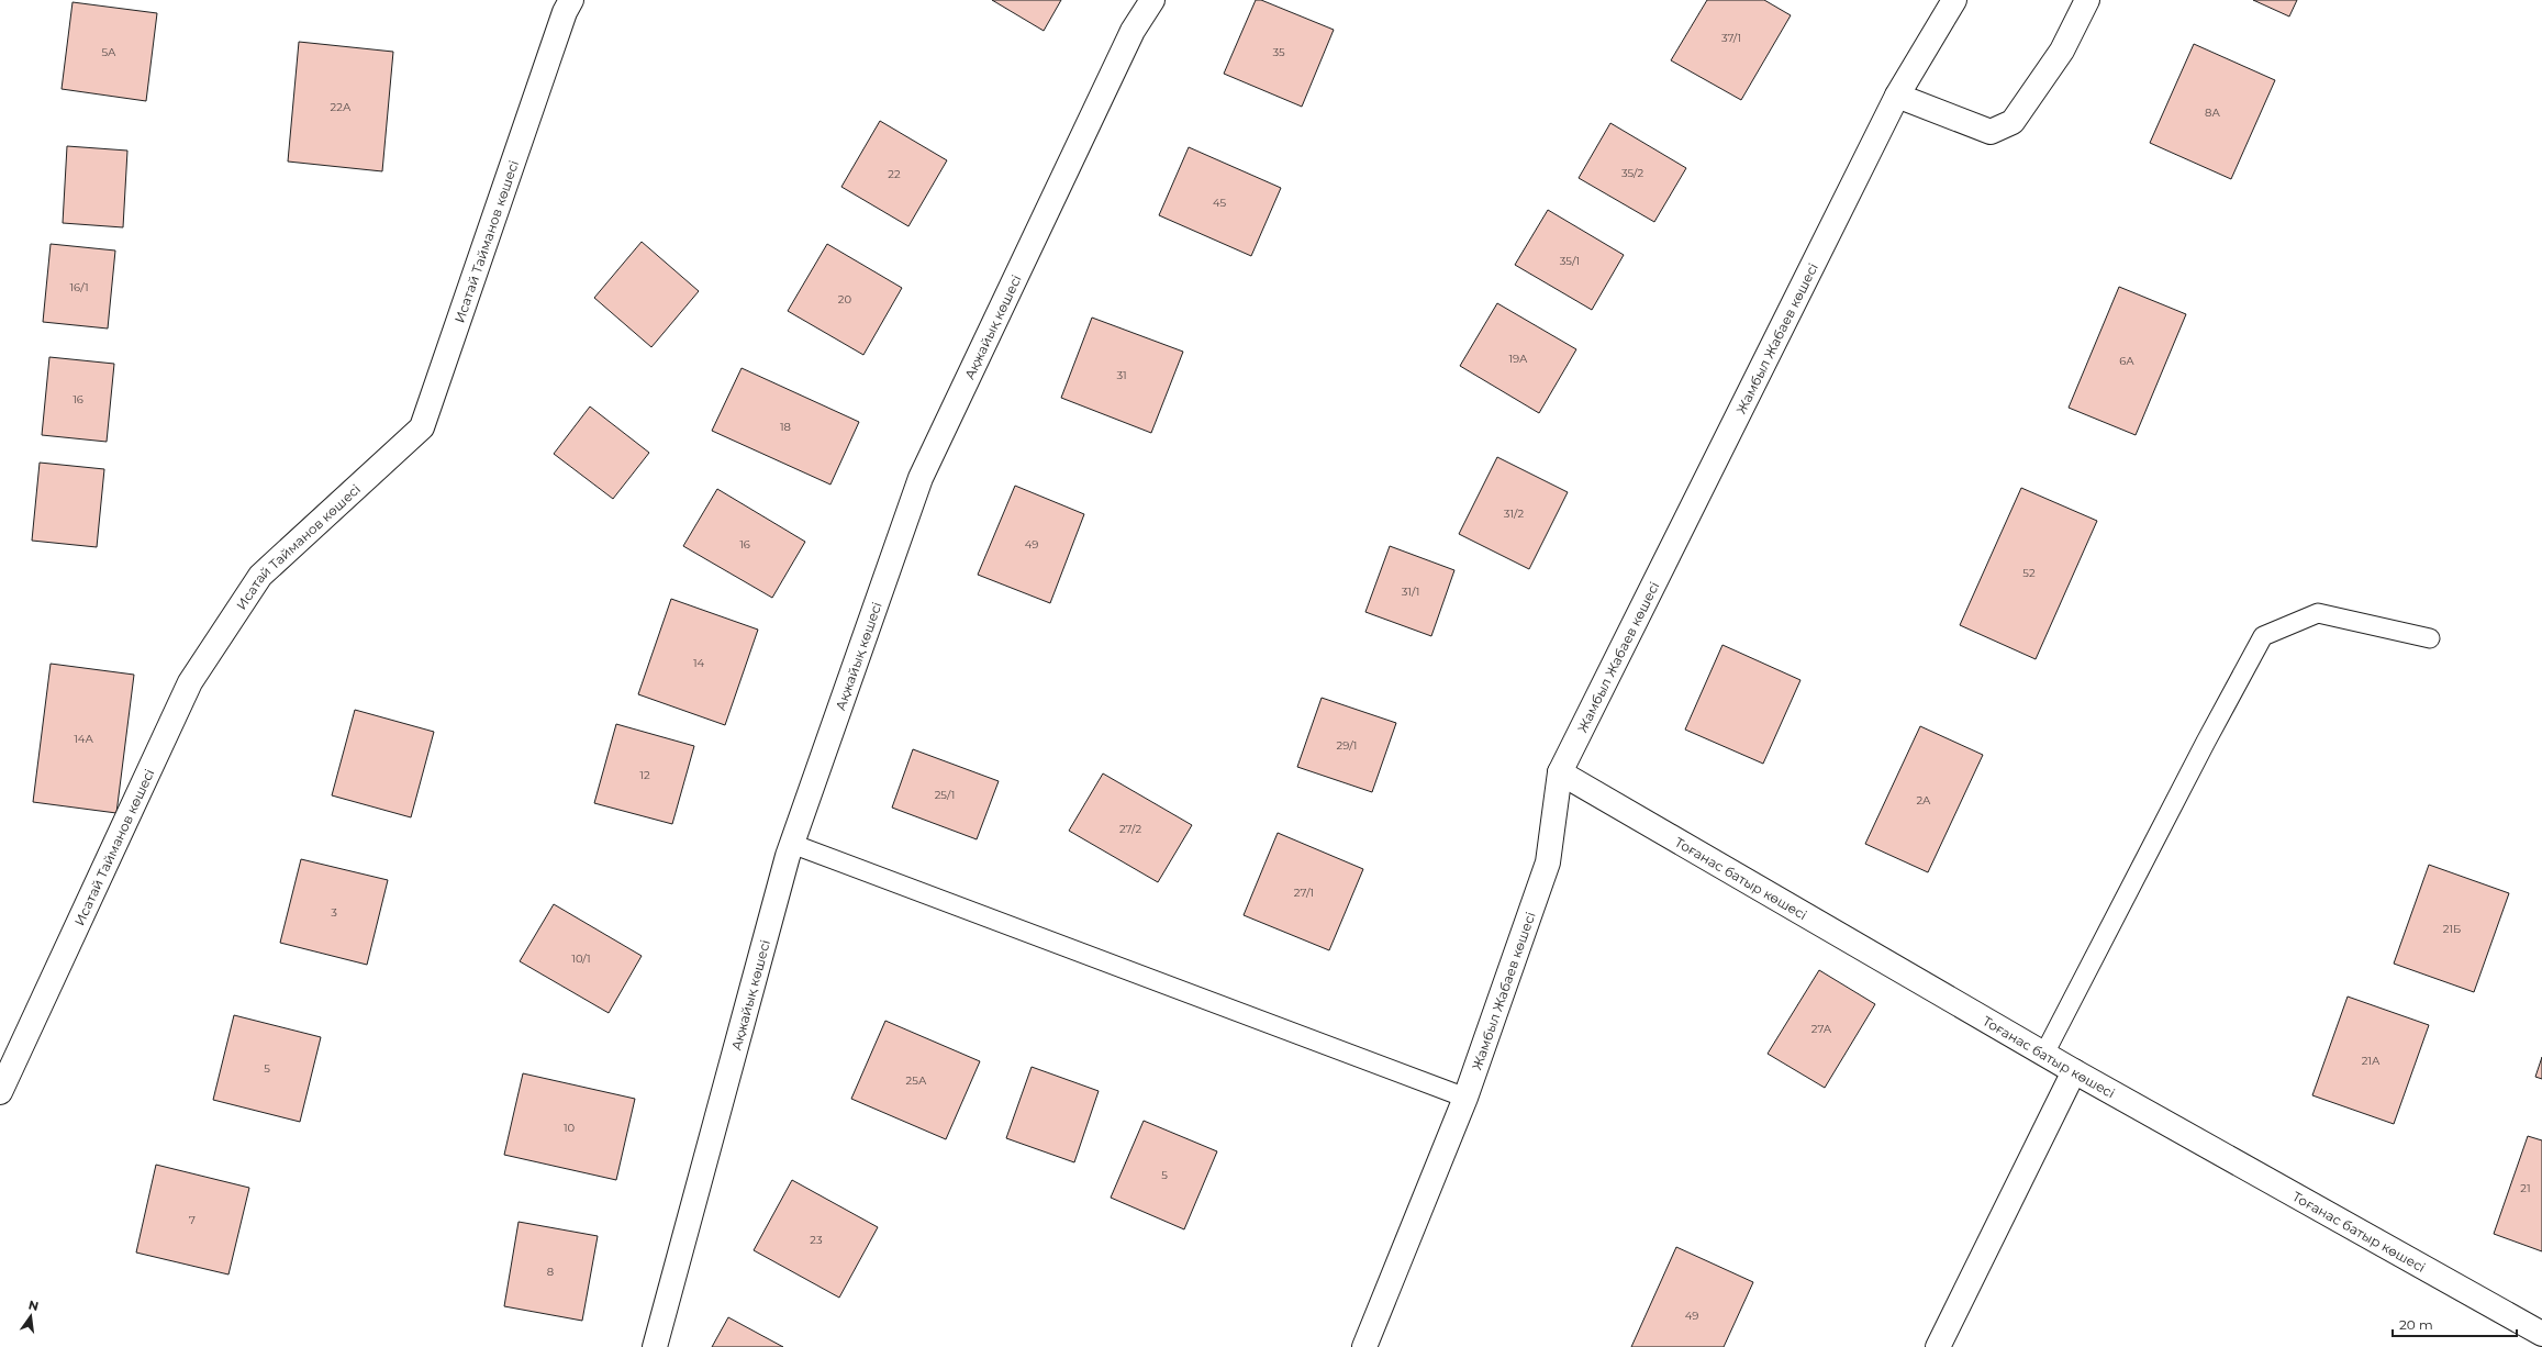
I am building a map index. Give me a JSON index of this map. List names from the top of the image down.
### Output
{
  "streets": {
    "street": [
      "Исатай Тайманов көшесі",
      "Ақжайық көшесі",
      "Жамбыл Жабаев көшесі",
      "Тоғанас батыр көшесі"
    ]
  },
  "crossings": [
    ["Жамбыл Жабаев көшесі", "Тоғанас батыр көшесі"]
  ],
  "house_numbers": [
    "37/1",
    "5А",
    "35",
    "22А",
    "8А",
    "35/2",
    "22",
    "45",
    "35/1",
    "16/1",
    "20",
    "19А",
    "6А",
    "31",
    "16",
    "18",
    "31/2",
    "16",
    "49",
    "52",
    "31/1",
    "14",
    "14А",
    "29/1",
    "12",
    "25/1",
    "2А",
    "27/2",
    "27/1",
    "3",
    "21Б",
    "10/1",
    "27А",
    "21А",
    "5",
    "25А",
    "10",
    "5",
    "21",
    "7",
    "23",
    "8",
    "49"
  ],
  "scale_bar": "20 m",
  "north": "top"
}
